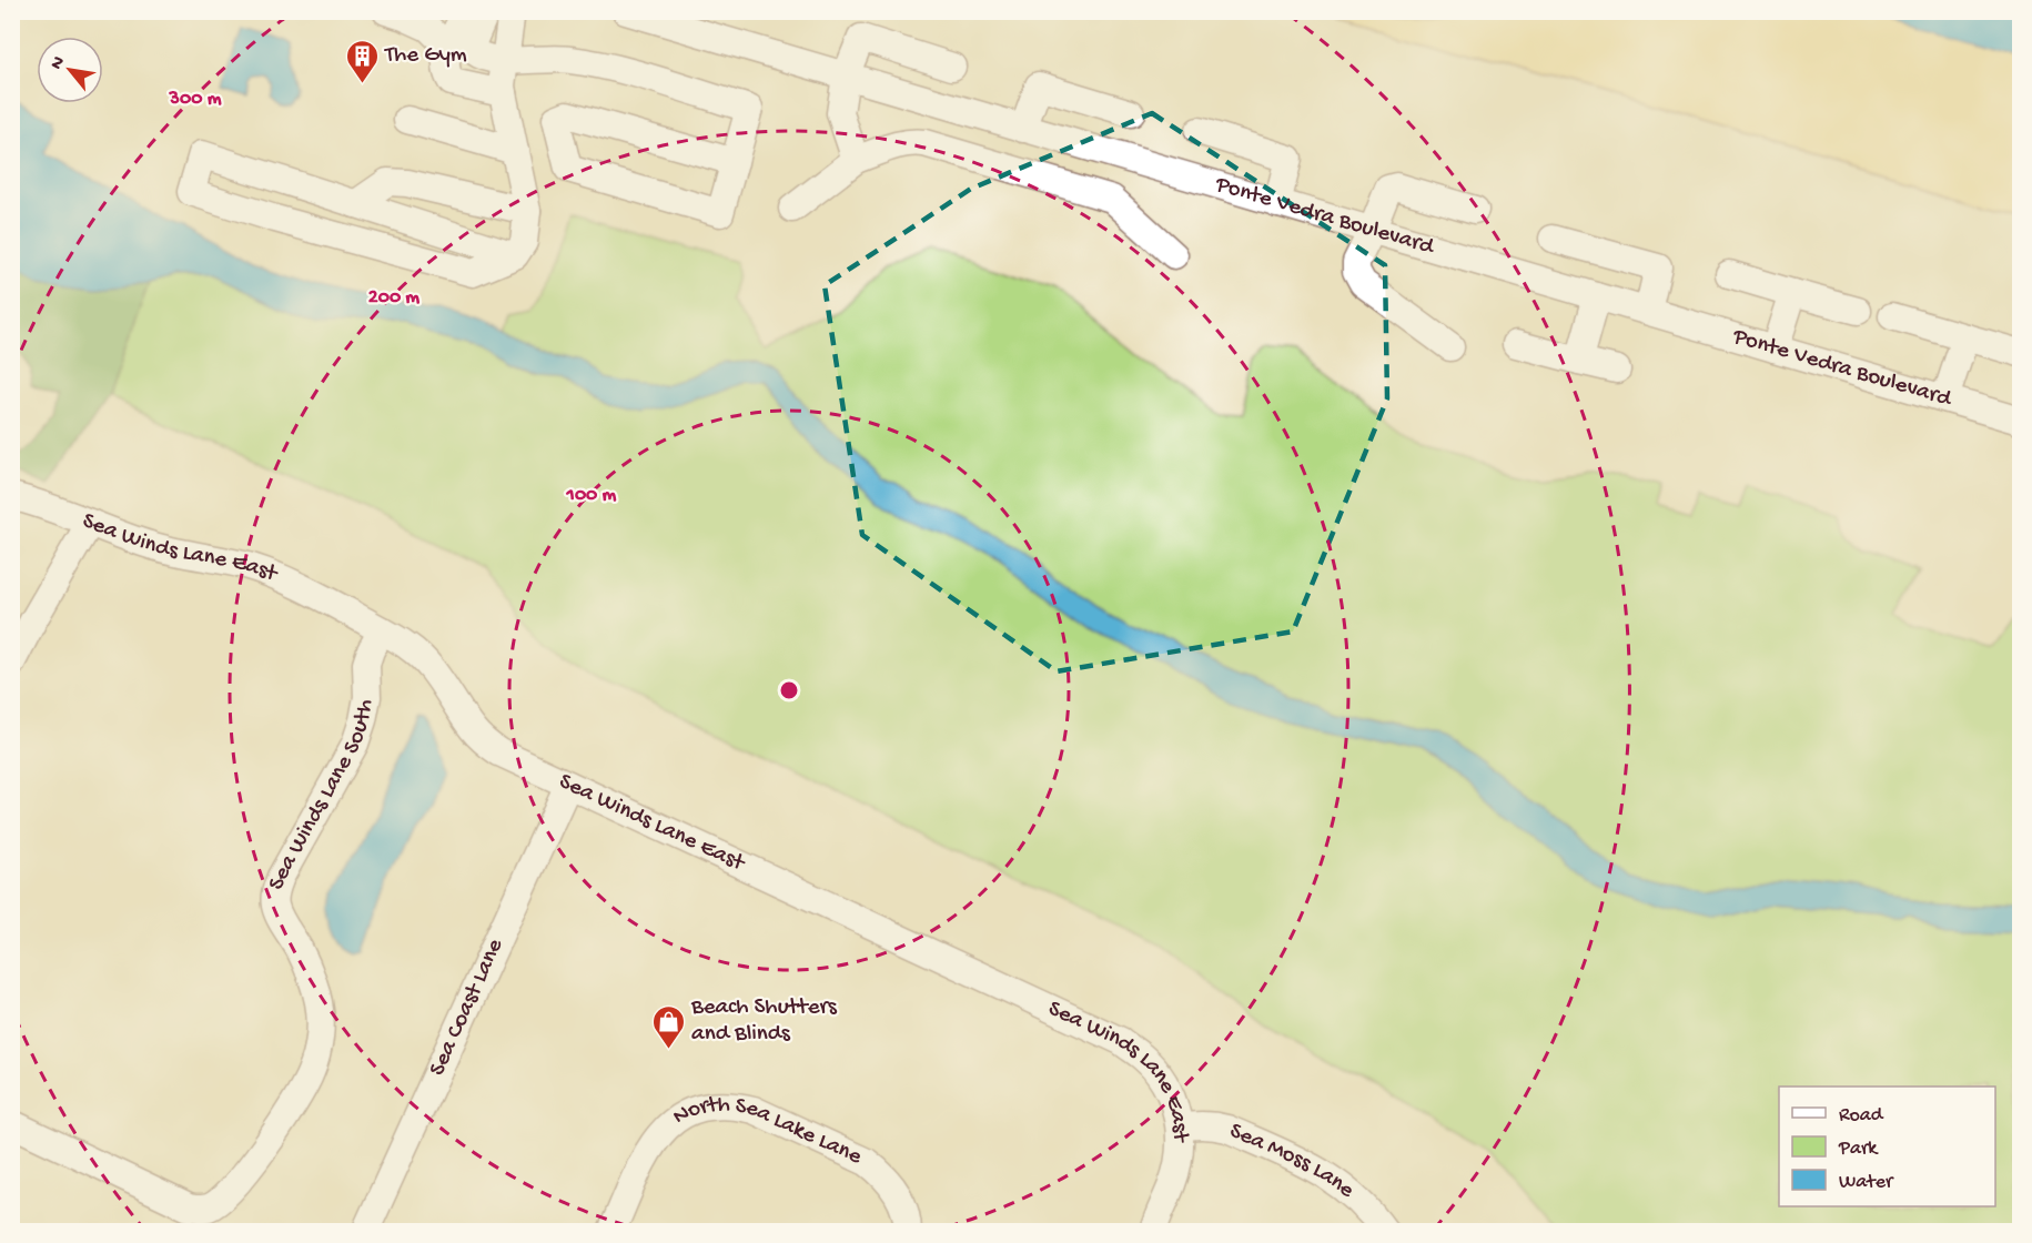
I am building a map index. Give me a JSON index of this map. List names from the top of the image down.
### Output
{
  "streets": {
    "street": [
      "Ponte Vedra Boulevard",
      "Sea Winds Lane East",
      "Sea Winds Lane South",
      "Sea Coast Lane",
      "North Sea Lake Lane",
      "Sea Moss Lane"
    ]
  },
  "crossings": [
    ["Sea Winds Lane East", "Sea Winds Lane South"],
    ["Sea Winds Lane East", "Sea Coast Lane"],
    ["Sea Winds Lane East", "Sea Moss Lane"]
  ],
  "places": {
    "building": ["The Gym"],
    "shop": ["Beach Shutters and Blinds"]
  },
  "legend": ["Road", "Park", "Water"],
  "north": "top left",
  "rings": ["300 m", "200 m", "100 m"]
}
